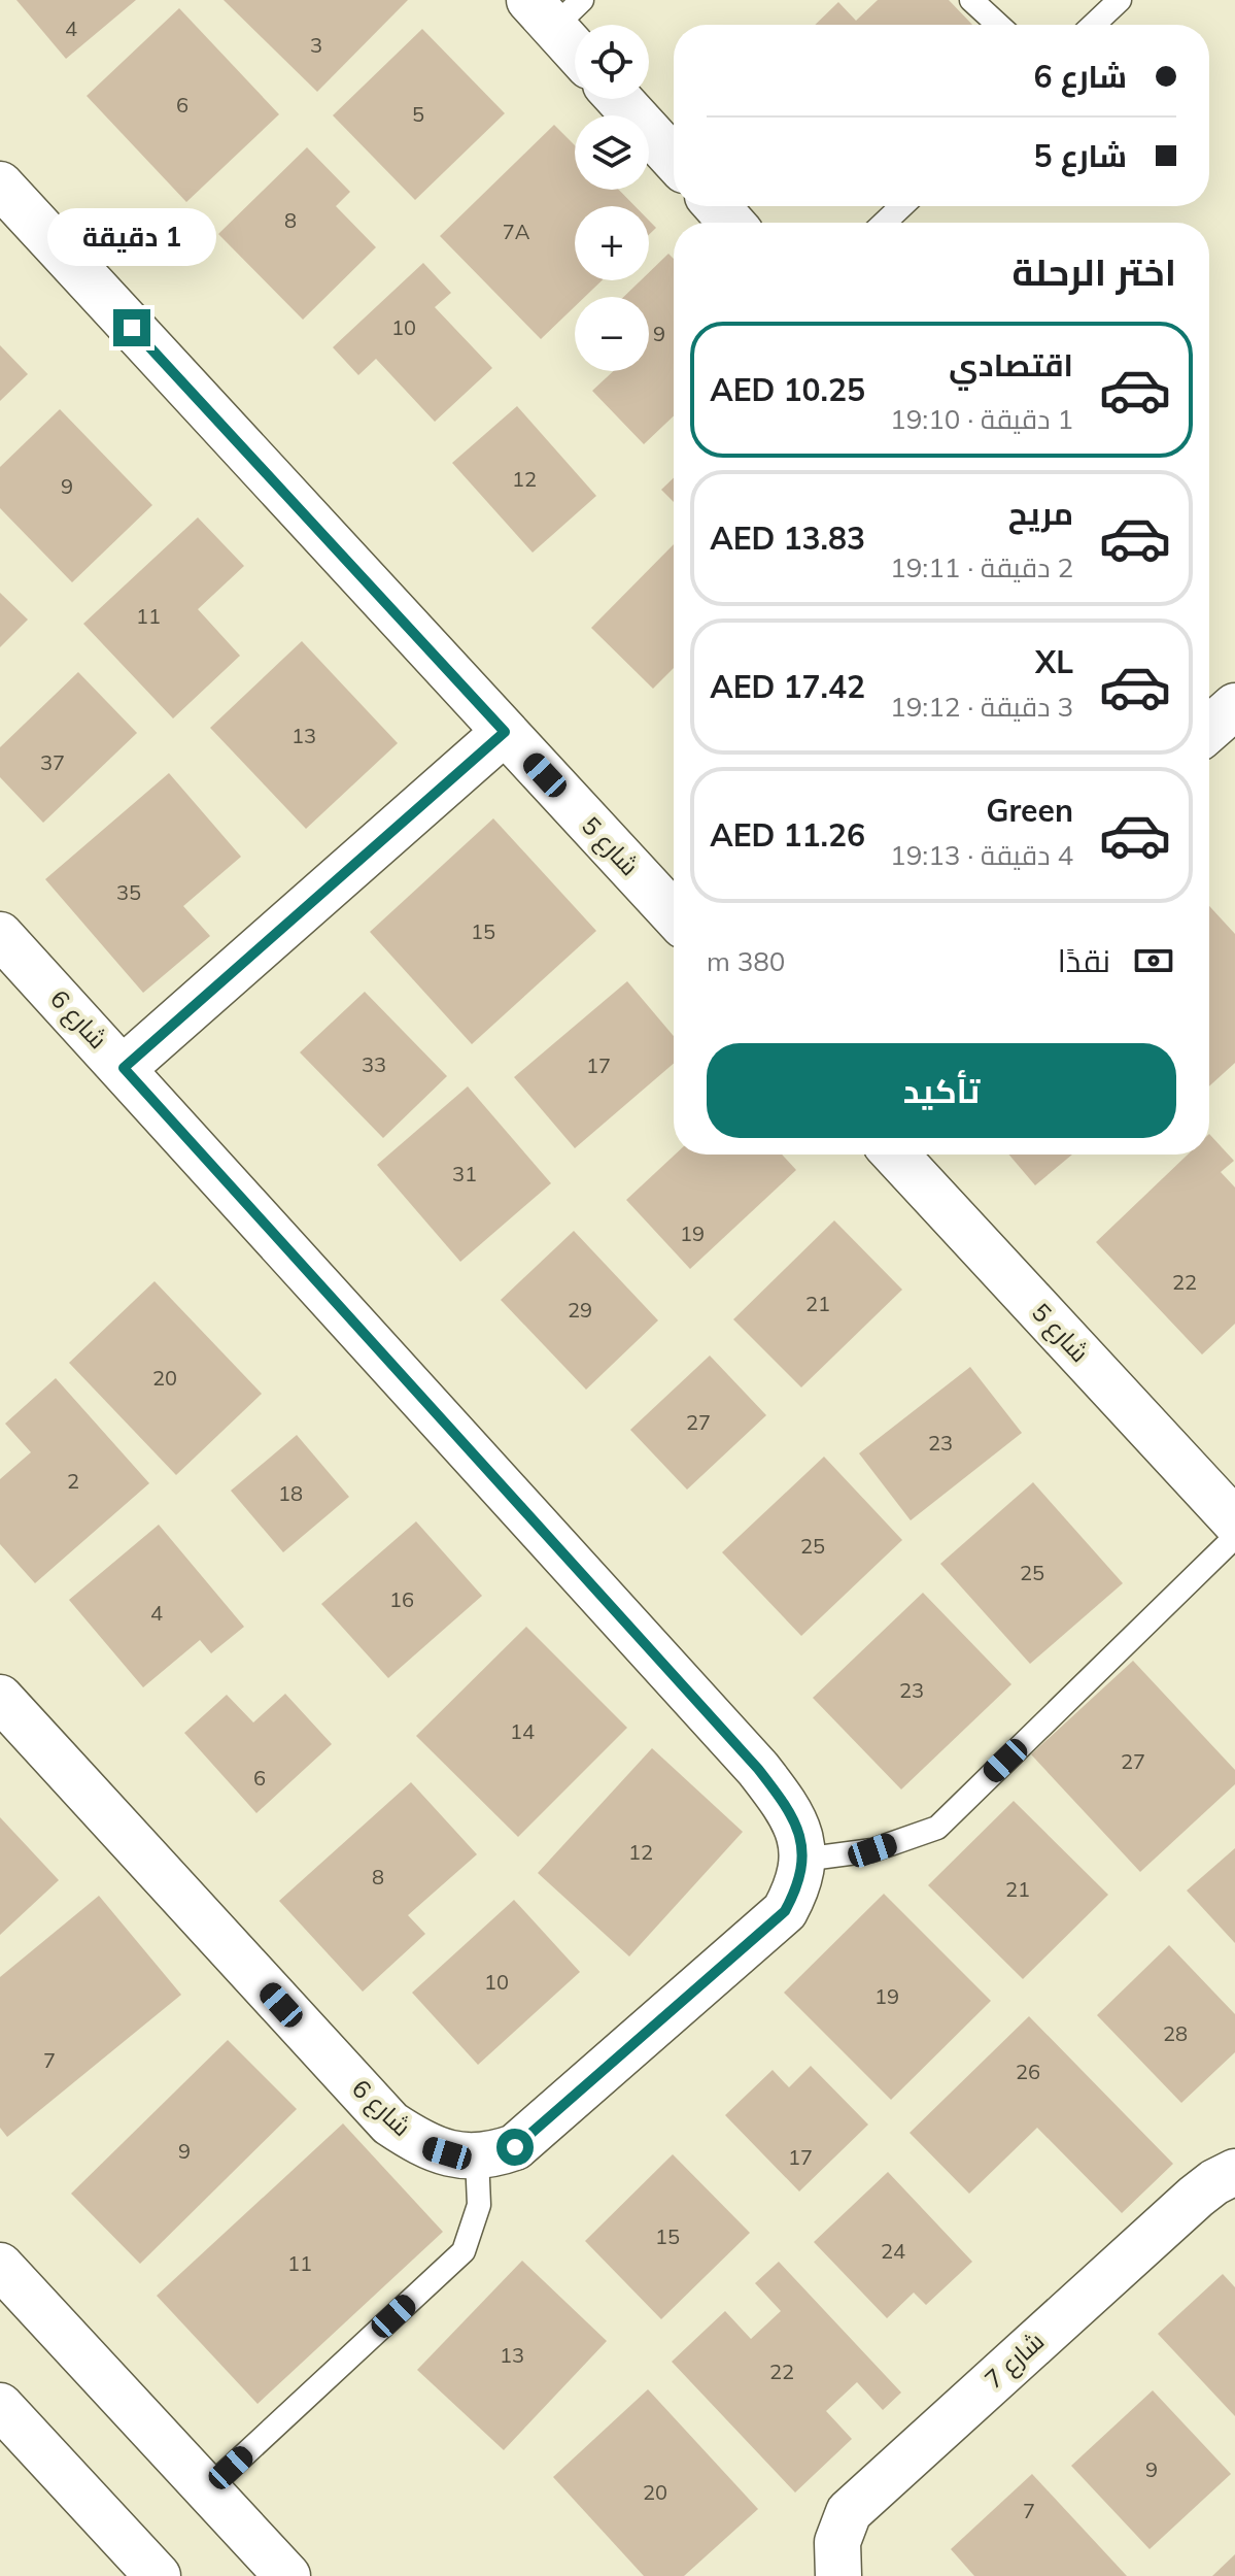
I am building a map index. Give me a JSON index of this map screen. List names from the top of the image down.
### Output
{
  "streets": {
    "street": ["شارع 5", "شارع 6", "شارع 7"]
  },
  "house_numbers": [
    "4",
    "3",
    "6",
    "5",
    "8",
    "7A",
    "10",
    "9",
    "12",
    "9",
    "11",
    "13",
    "37",
    "35",
    "15",
    "33",
    "17",
    "31",
    "19",
    "22",
    "21",
    "29",
    "20",
    "27",
    "23",
    "2",
    "18",
    "25",
    "25",
    "16",
    "4",
    "23",
    "14",
    "27",
    "6",
    "12",
    "8",
    "21",
    "10",
    "19",
    "28",
    "7",
    "26",
    "9",
    "17",
    "15",
    "24",
    "11",
    "13",
    "22",
    "9",
    "20",
    "7"
  ],
  "page": {
    "map_buttons": ["+", "−"],
    "banner": ["شارع 6", "شارع 5"],
    "bubble": "1 دقيقة",
    "heading": "اختر الرحلة",
    "list": [
      {
        "name": "اقتصادي",
        "note": "1 دقيقة · 19:10",
        "value": "AED 10.25"
      },
      {
        "name": "مريح",
        "note": "2 دقيقة · 19:11",
        "value": "AED 13.83"
      },
      {
        "name": "XL",
        "note": "3 دقيقة · 19:12",
        "value": "AED 17.42"
      },
      {
        "name": "Green",
        "note": "4 دقيقة · 19:13",
        "value": "AED 11.26"
      }
    ],
    "pay": ["نقدًا", "380 m"],
    "buttons": "تأكيد"
  }
}
